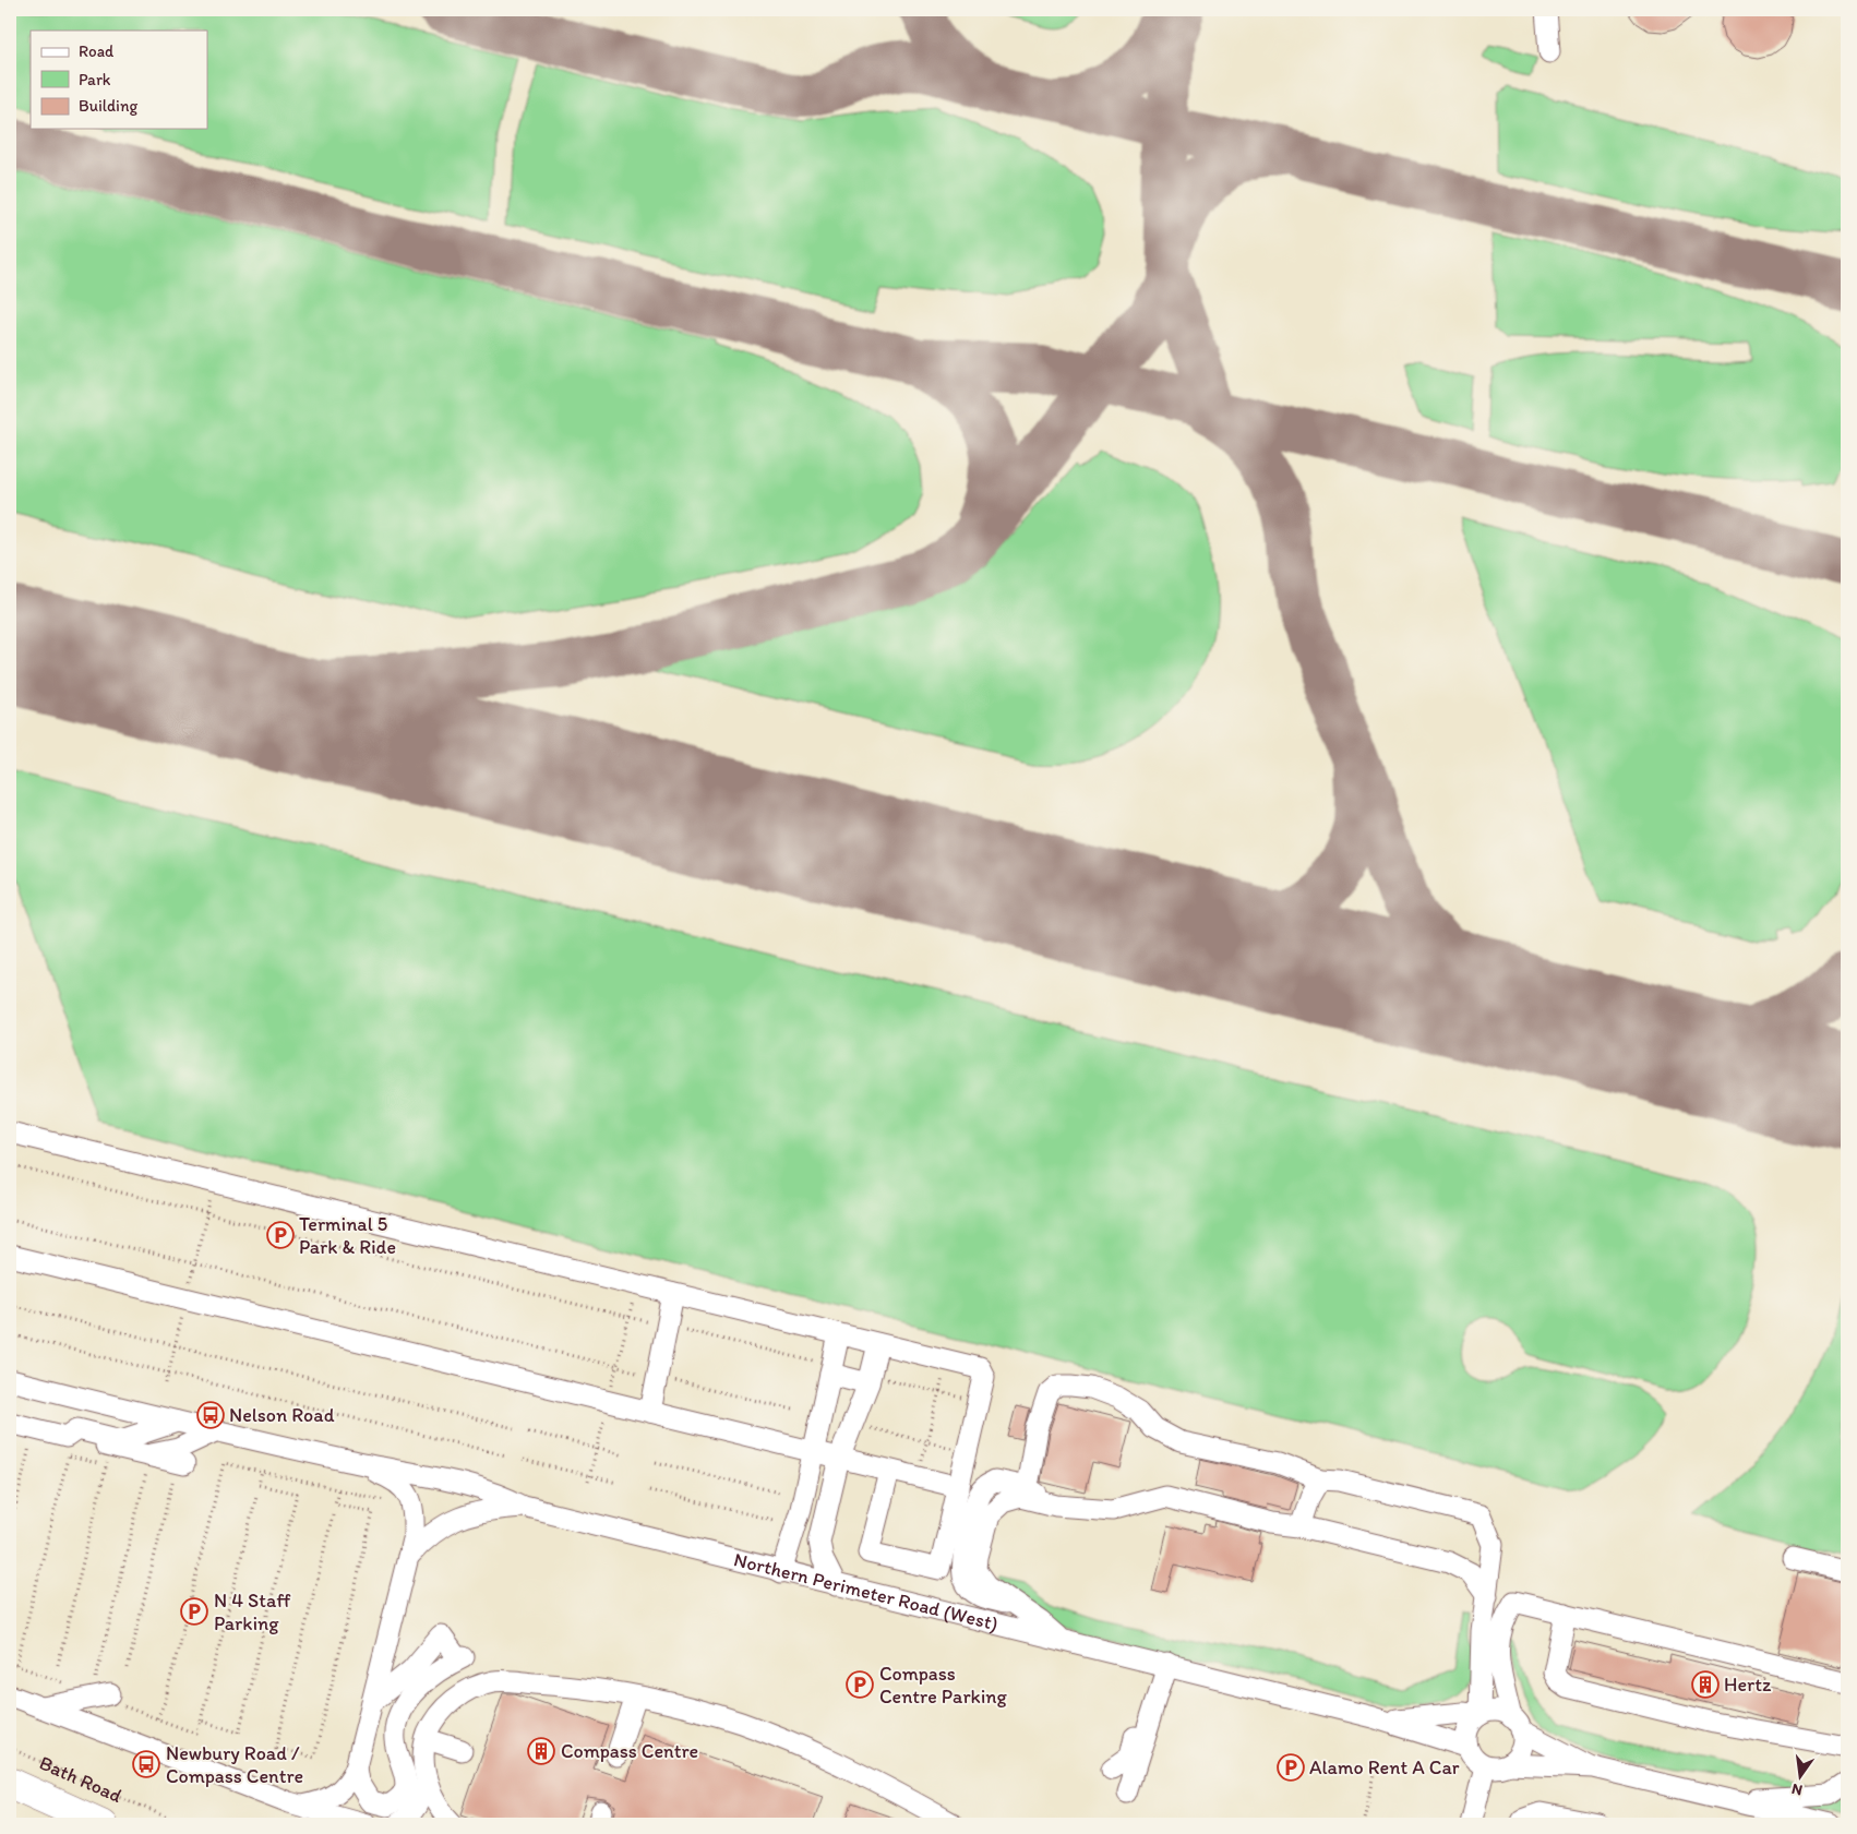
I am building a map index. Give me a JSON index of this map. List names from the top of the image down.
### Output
{
  "streets": {
    "highway": ["Bath Road"],
    "street": ["Northern Perimeter Road (West)"]
  },
  "places": {
    "parking": [
      "Terminal 5 Park & Ride",
      "N 4 Staff Parking",
      "Compass Centre Parking",
      "Alamo Rent A Car"
    ],
    "bus stop": ["Nelson Road", "Newbury Road / Compass Centre"],
    "building": ["Hertz", "Compass Centre"]
  },
  "legend": ["Road", "Park", "Building"],
  "north": "bottom"
}
